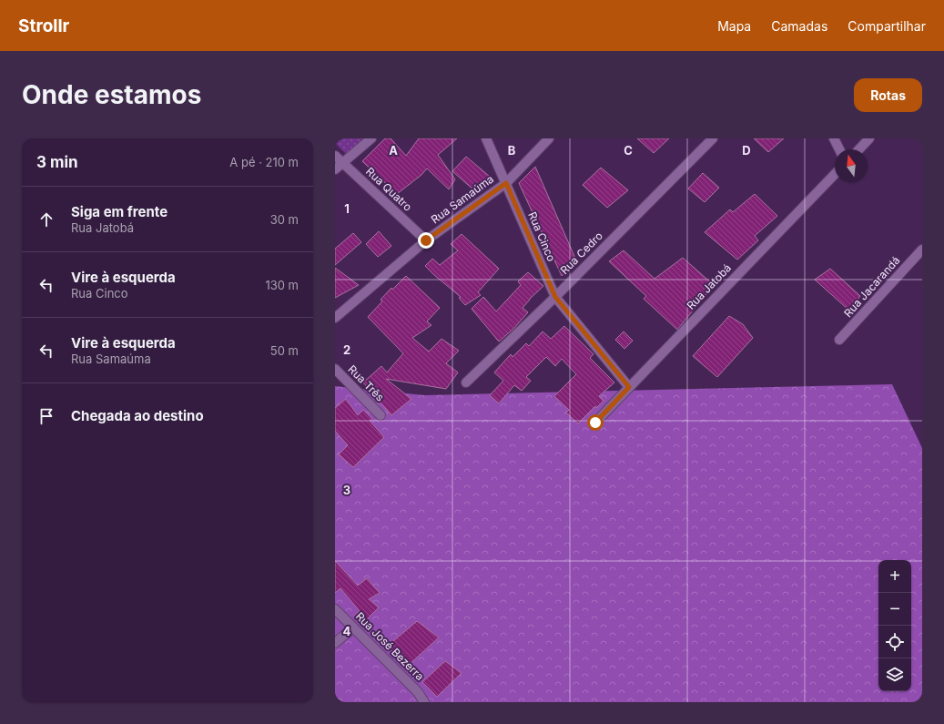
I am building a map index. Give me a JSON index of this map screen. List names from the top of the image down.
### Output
{
  "streets": {
    "street": [
      "Rua Quatro",
      "Rua Samaúma",
      "Rua Cinco",
      "Rua Cedro",
      "Rua Jatobá",
      "Rua Jacarandá",
      "Rua Três",
      "Rua José Bezerra"
    ]
  },
  "crossings": [
    ["Rua Quatro", "Rua Samaúma"],
    ["Rua Samaúma", "Rua Cinco"],
    ["Rua Cinco", "Rua Cedro"],
    ["Rua Cinco", "Rua Jatobá"]
  ],
  "north": "top",
  "page": {
    "header": "Strollr",
    "nav": ["Mapa", "Camadas", "Compartilhar"],
    "buttons": "Rotas",
    "title": "Onde estamos",
    "heading": ["3 min", "A pé · 210 m"],
    "list": [
      ["Siga em frente", "Rua Jatobá", "30 m"],
      ["Vire à esquerda", "Rua Cinco", "130 m"],
      ["Vire à esquerda", "Rua Samaúma", "50 m"],
      "Chegada ao destino"
    ],
    "map_buttons": ["+", "−"]
  },
  "grid": {
    "columns": [
      "A",
      "B",
      "C",
      "D"
    ],
    "rows": [
      "1",
      "2",
      "3",
      "4"
    ]
  }
}
